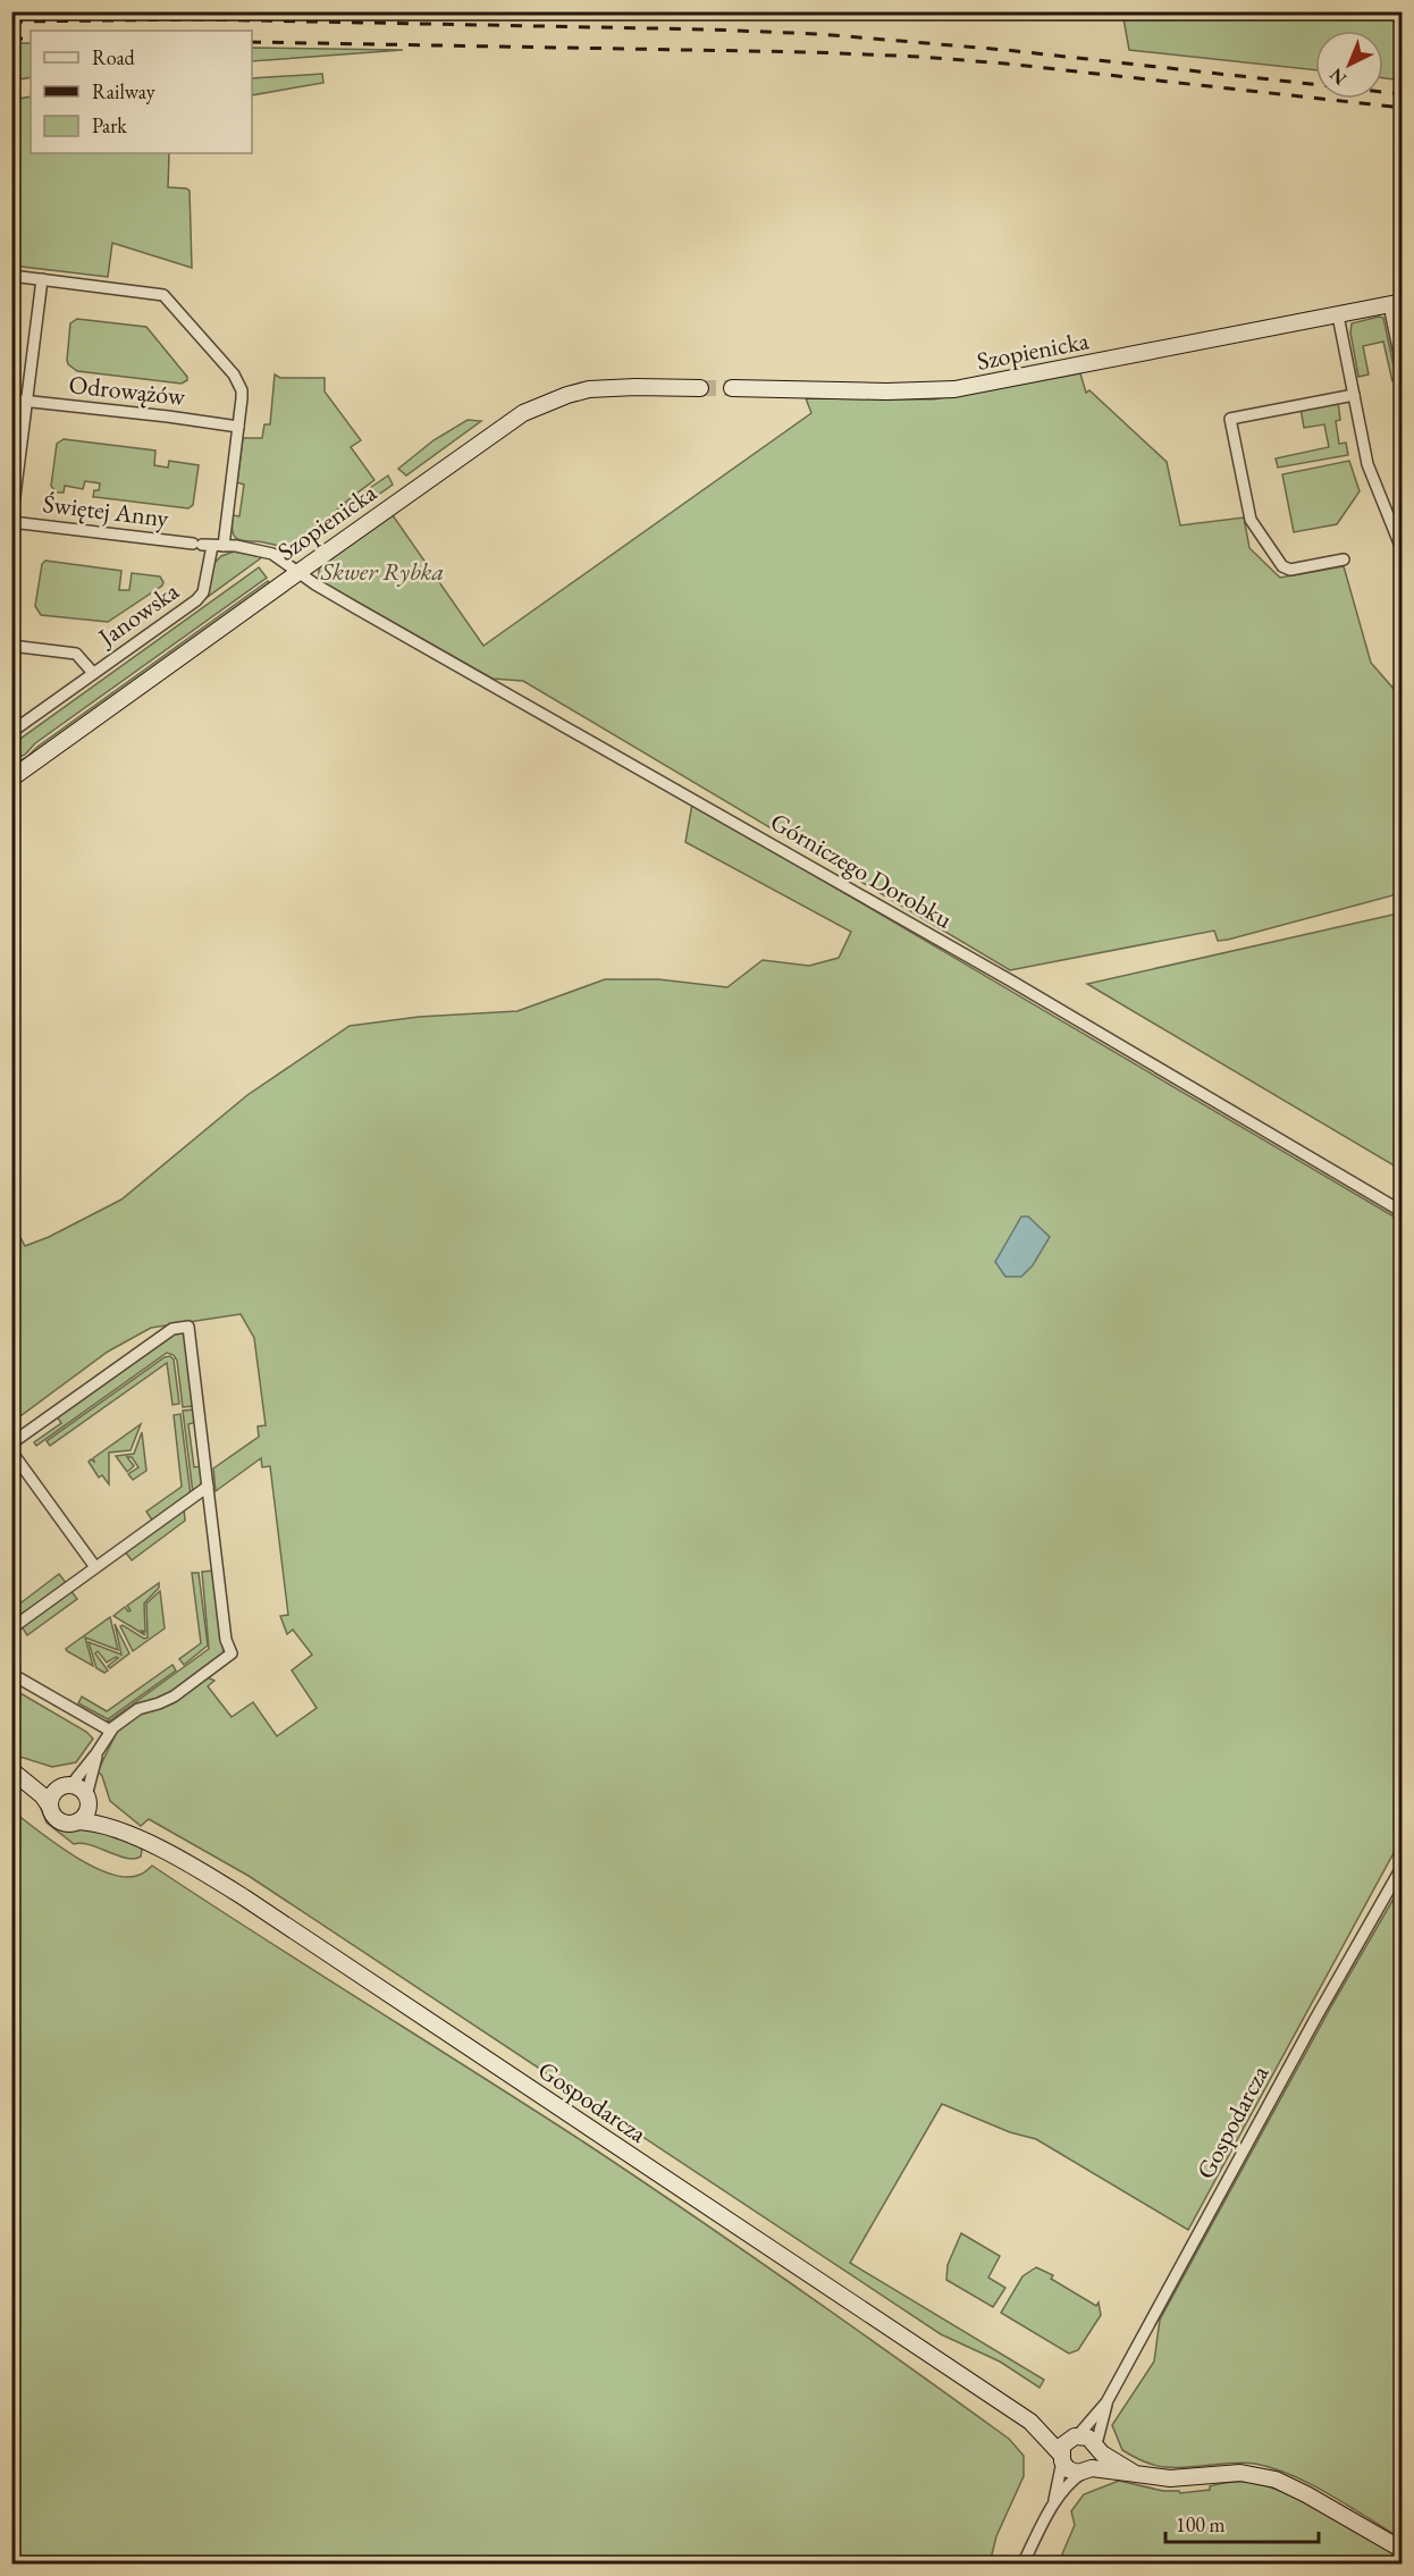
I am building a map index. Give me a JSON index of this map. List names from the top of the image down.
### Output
{
  "streets": {
    "street": [
      "Szopienicka",
      "Odrowążów",
      "Świętej Anny",
      "Janowska",
      "Górniczego Dorobku",
      "Gospodarcza"
    ]
  },
  "crossings": [
    ["Szopienicka", "Świętej Anny"],
    ["Szopienicka", "Górniczego Dorobku"],
    ["Świętej Anny", "Janowska"],
    ["Świętej Anny", "Górniczego Dorobku"]
  ],
  "parks": ["Skwer Rybka"],
  "legend": ["Road", "Railway", "Park"],
  "scale_bar": "100 m",
  "north": "bottom left"
}
